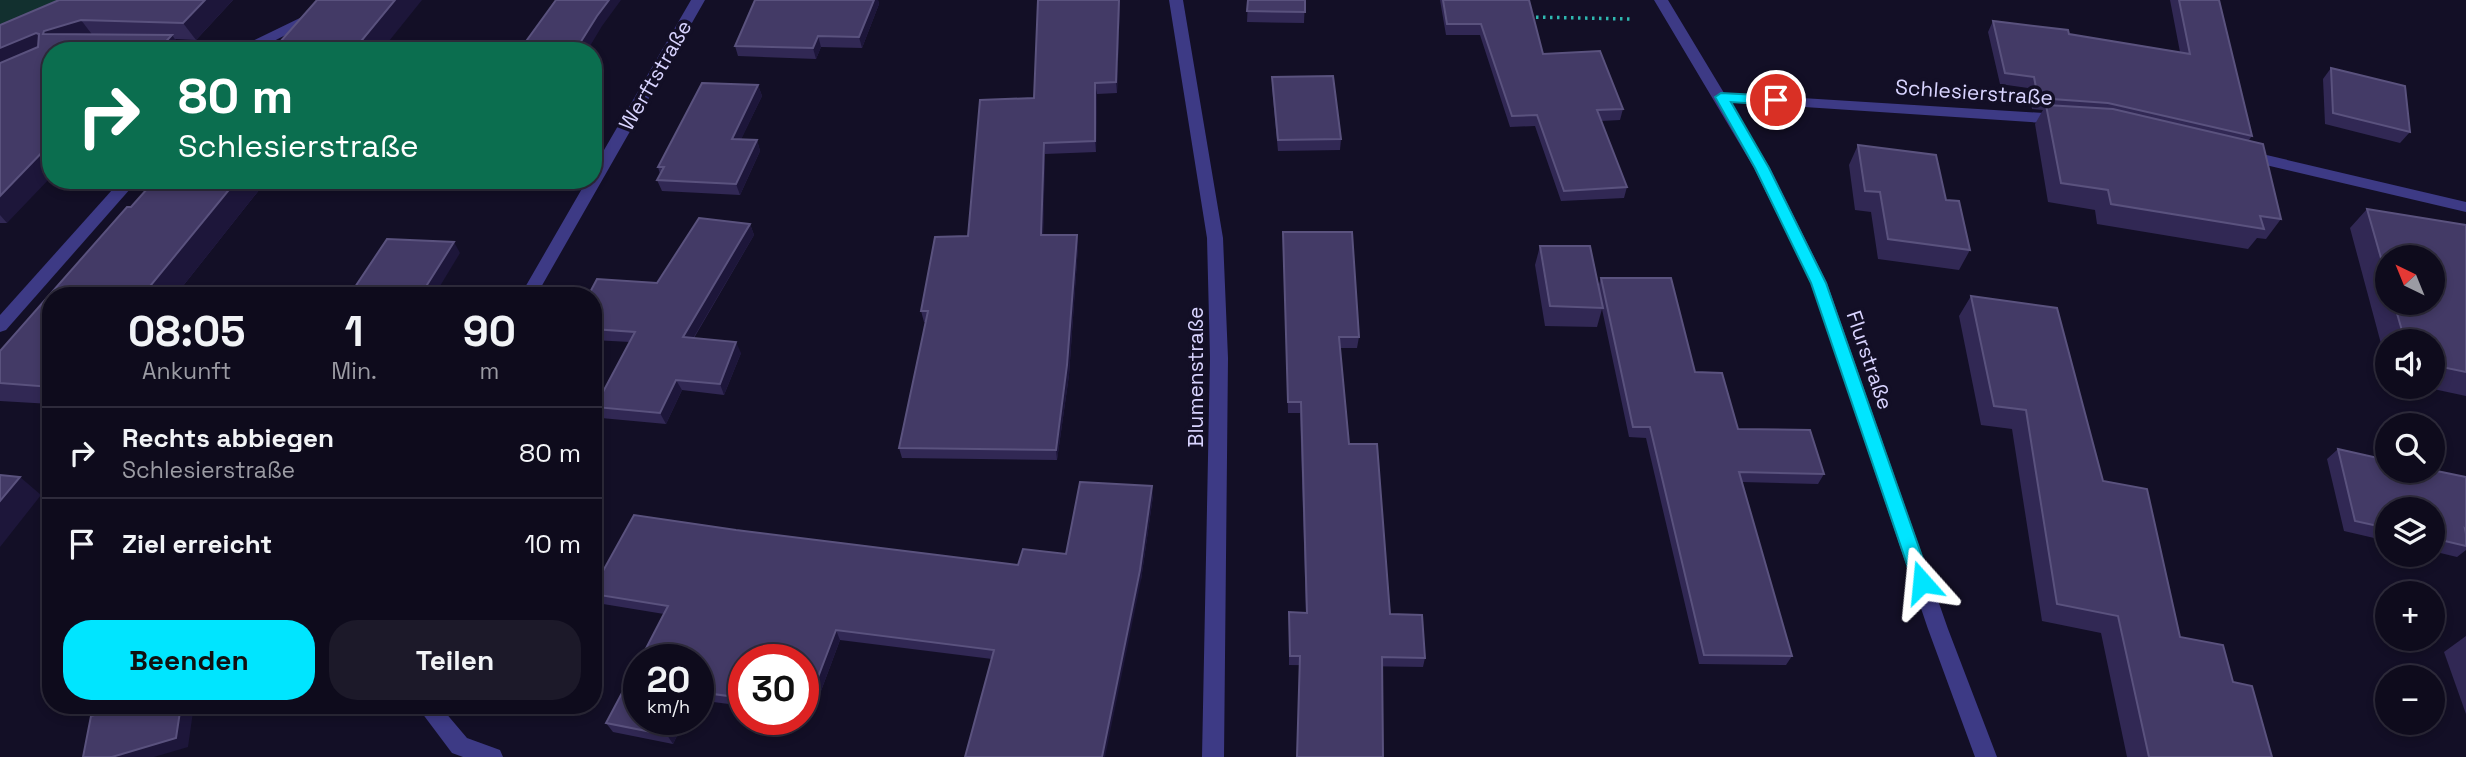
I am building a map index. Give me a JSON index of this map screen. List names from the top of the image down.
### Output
{
  "streets": {
    "street": [
      "Werftstraße",
      "Schlesierstraße",
      "Flurstraße",
      "Blumenstraße"
    ]
  },
  "crossings": [
    ["Schlesierstraße", "Flurstraße"]
  ],
  "north": "top left",
  "page": {
    "turn": ["80 m", "Schlesierstraße"],
    "map_buttons": ["+", "−"],
    "eta": [
      "08:05",
      "Ankunft",
      "1",
      "Min.",
      "90",
      "m"
    ],
    "list": [
      {
        "name": "Rechts abbiegen",
        "note": "Schlesierstraße",
        "value": "80 m"
      },
      {
        "name": "Ziel erreicht",
        "value": "10 m"
      }
    ],
    "buttons": ["Beenden", "Teilen"],
    "speed": "20 km/h",
    "limit": "30"
  }
}
